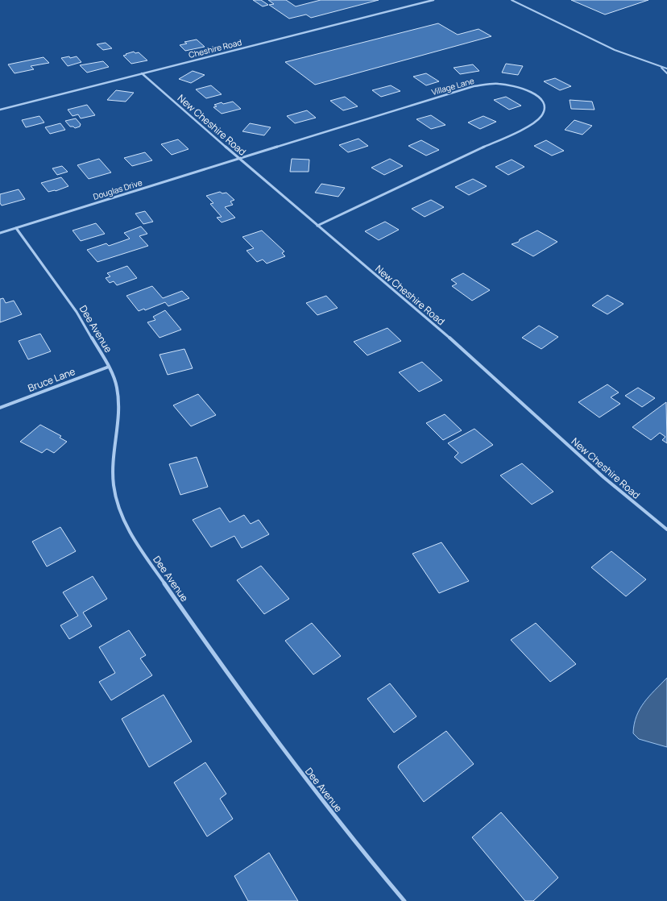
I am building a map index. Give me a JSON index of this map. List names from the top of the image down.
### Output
{
  "streets": {
    "street": [
      "Cheshire Road",
      "Village Lane",
      "New Cheshire Road",
      "Douglas Drive",
      "Dee Avenue",
      "Bruce Lane"
    ]
  },
  "crossings": [
    ["Cheshire Road", "New Cheshire Road"],
    ["Village Lane", "New Cheshire Road"],
    ["Village Lane", "Douglas Drive"],
    ["New Cheshire Road", "Douglas Drive"],
    ["Douglas Drive", "Dee Avenue"],
    ["Dee Avenue", "Bruce Lane"]
  ]
}
